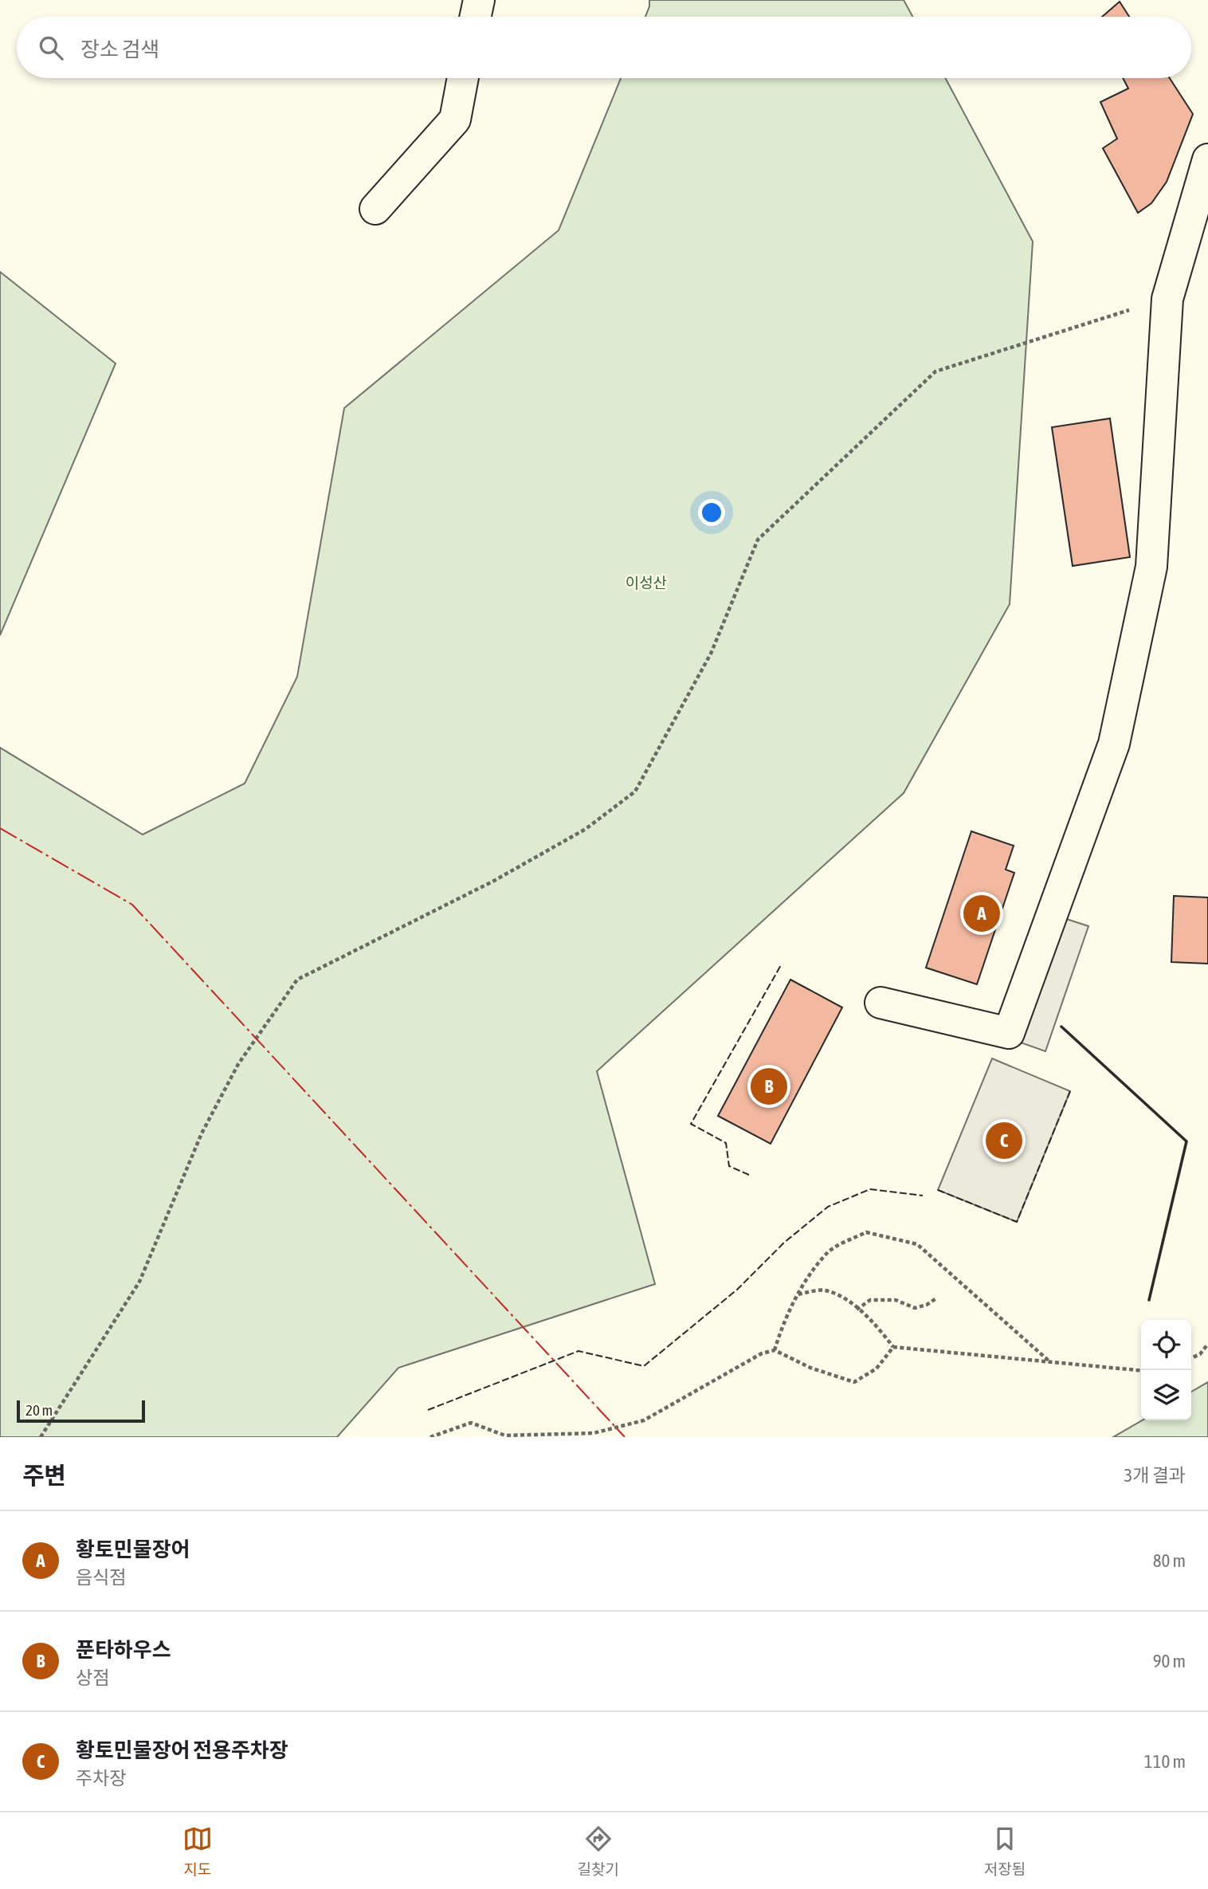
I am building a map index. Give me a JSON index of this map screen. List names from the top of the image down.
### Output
{
  "parks": ["이성산"],
  "scale_bar": "20 m",
  "page": {
    "search": "장소 검색",
    "pins": ["A", "B", "C"],
    "scale": "20 m",
    "heading": ["주변", "3개 결과"],
    "list": [
      {
        "mark": "A",
        "name": "황토민물장어",
        "note": "음식점",
        "value": "80 m"
      },
      {
        "mark": "B",
        "name": "푼타하우스",
        "note": "상점",
        "value": "90 m"
      },
      {
        "mark": "C",
        "name": "황토민물장어 전용주차장",
        "note": "주차장",
        "value": "110 m"
      }
    ],
    "nav": ["지도", "길찾기", "저장됨"]
  }
}
